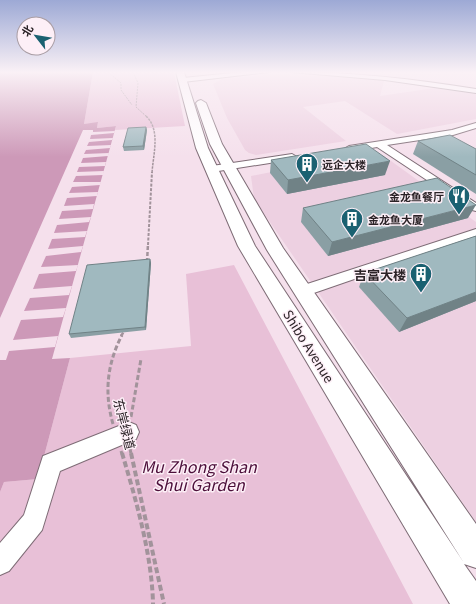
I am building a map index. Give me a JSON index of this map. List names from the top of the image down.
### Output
{
  "streets": {
    "main road": ["Shibo Avenue"],
    "path": ["东岸绿道"]
  },
  "parks": ["Mu Zhong Shan Shui Garden"],
  "places": {
    "building": ["远企大楼", "金龙鱼大厦", "吉富大楼"],
    "restaurant": ["金龙鱼餐厅"]
  },
  "north": "top left"
}
